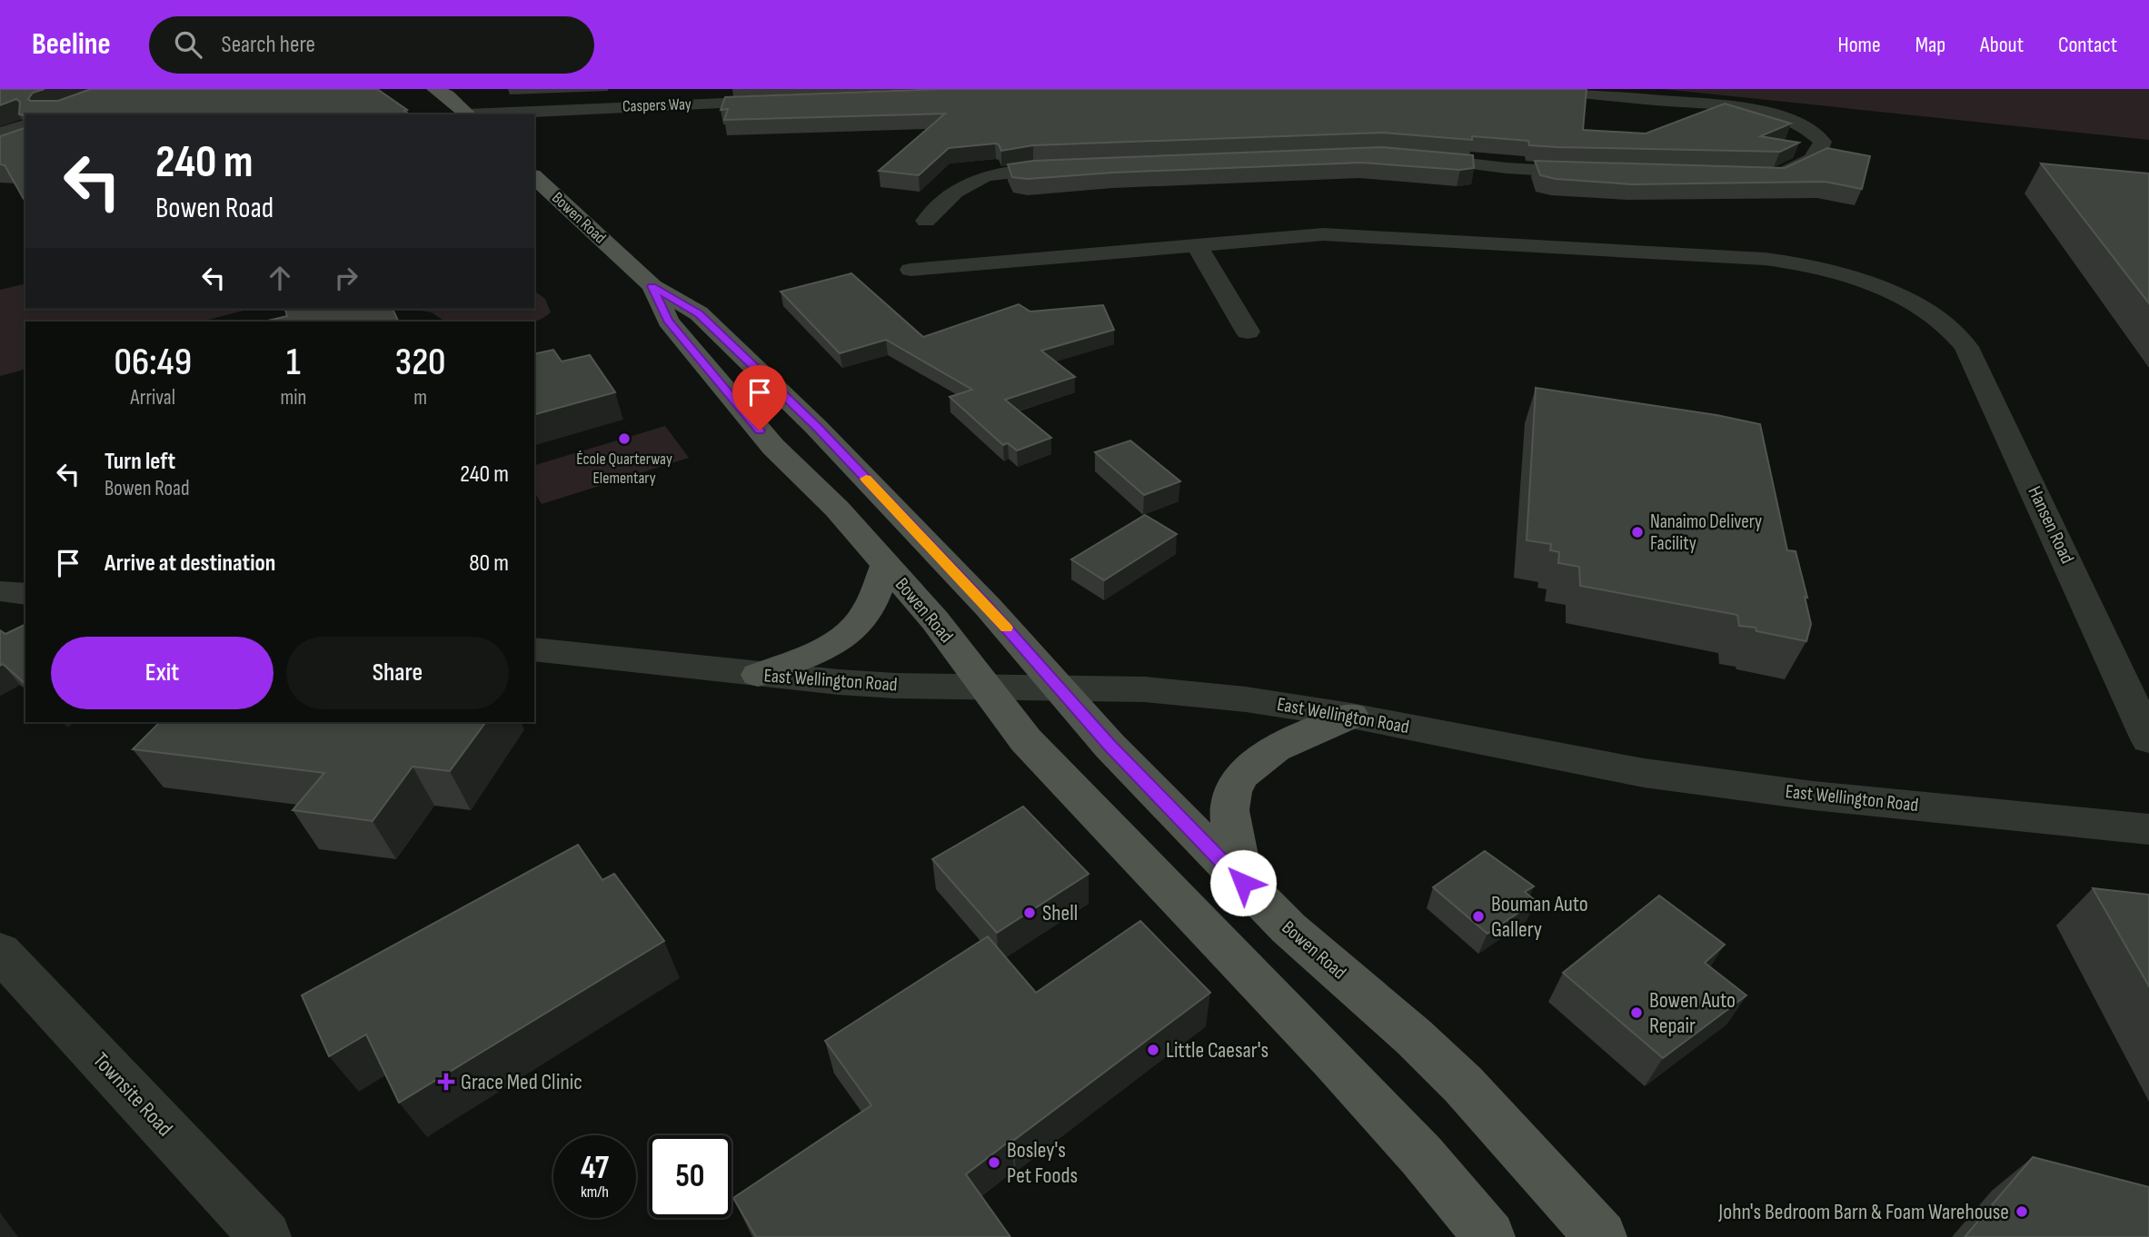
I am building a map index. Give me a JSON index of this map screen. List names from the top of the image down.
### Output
{
  "streets": {
    "main road": ["Bowen Road"],
    "street": [
      "Caspers Way",
      "Hansen Road",
      "East Wellington Road",
      "Townsite Road"
    ]
  },
  "crossings": [
    ["Bowen Road", "East Wellington Road"]
  ],
  "places": {
    "other": [
      "École Quarterway Elementary",
      "Nanaimo Delivery Facility",
      "Shell",
      "Bouman Auto Gallery",
      "Bowen Auto Repair",
      "Little Caesar's",
      "Bosley's Pet Foods",
      "John's Bedroom Barn & Foam Warehouse"
    ],
    "health": ["Grace Med Clinic"]
  },
  "page": {
    "header": "Beeline",
    "search": "Search here",
    "nav": [
      "Home",
      "Map",
      "About",
      "Contact"
    ],
    "turn": ["240 m", "Bowen Road"],
    "eta": [
      "06:49",
      "Arrival",
      "1",
      "min",
      "320",
      "m"
    ],
    "list": [
      {
        "name": "Turn left",
        "note": "Bowen Road",
        "value": "240 m"
      },
      {
        "name": "Arrive at destination",
        "value": "80 m"
      }
    ],
    "buttons": ["Exit", "Share"],
    "speed": "47 km/h",
    "limit": "50"
  }
}
